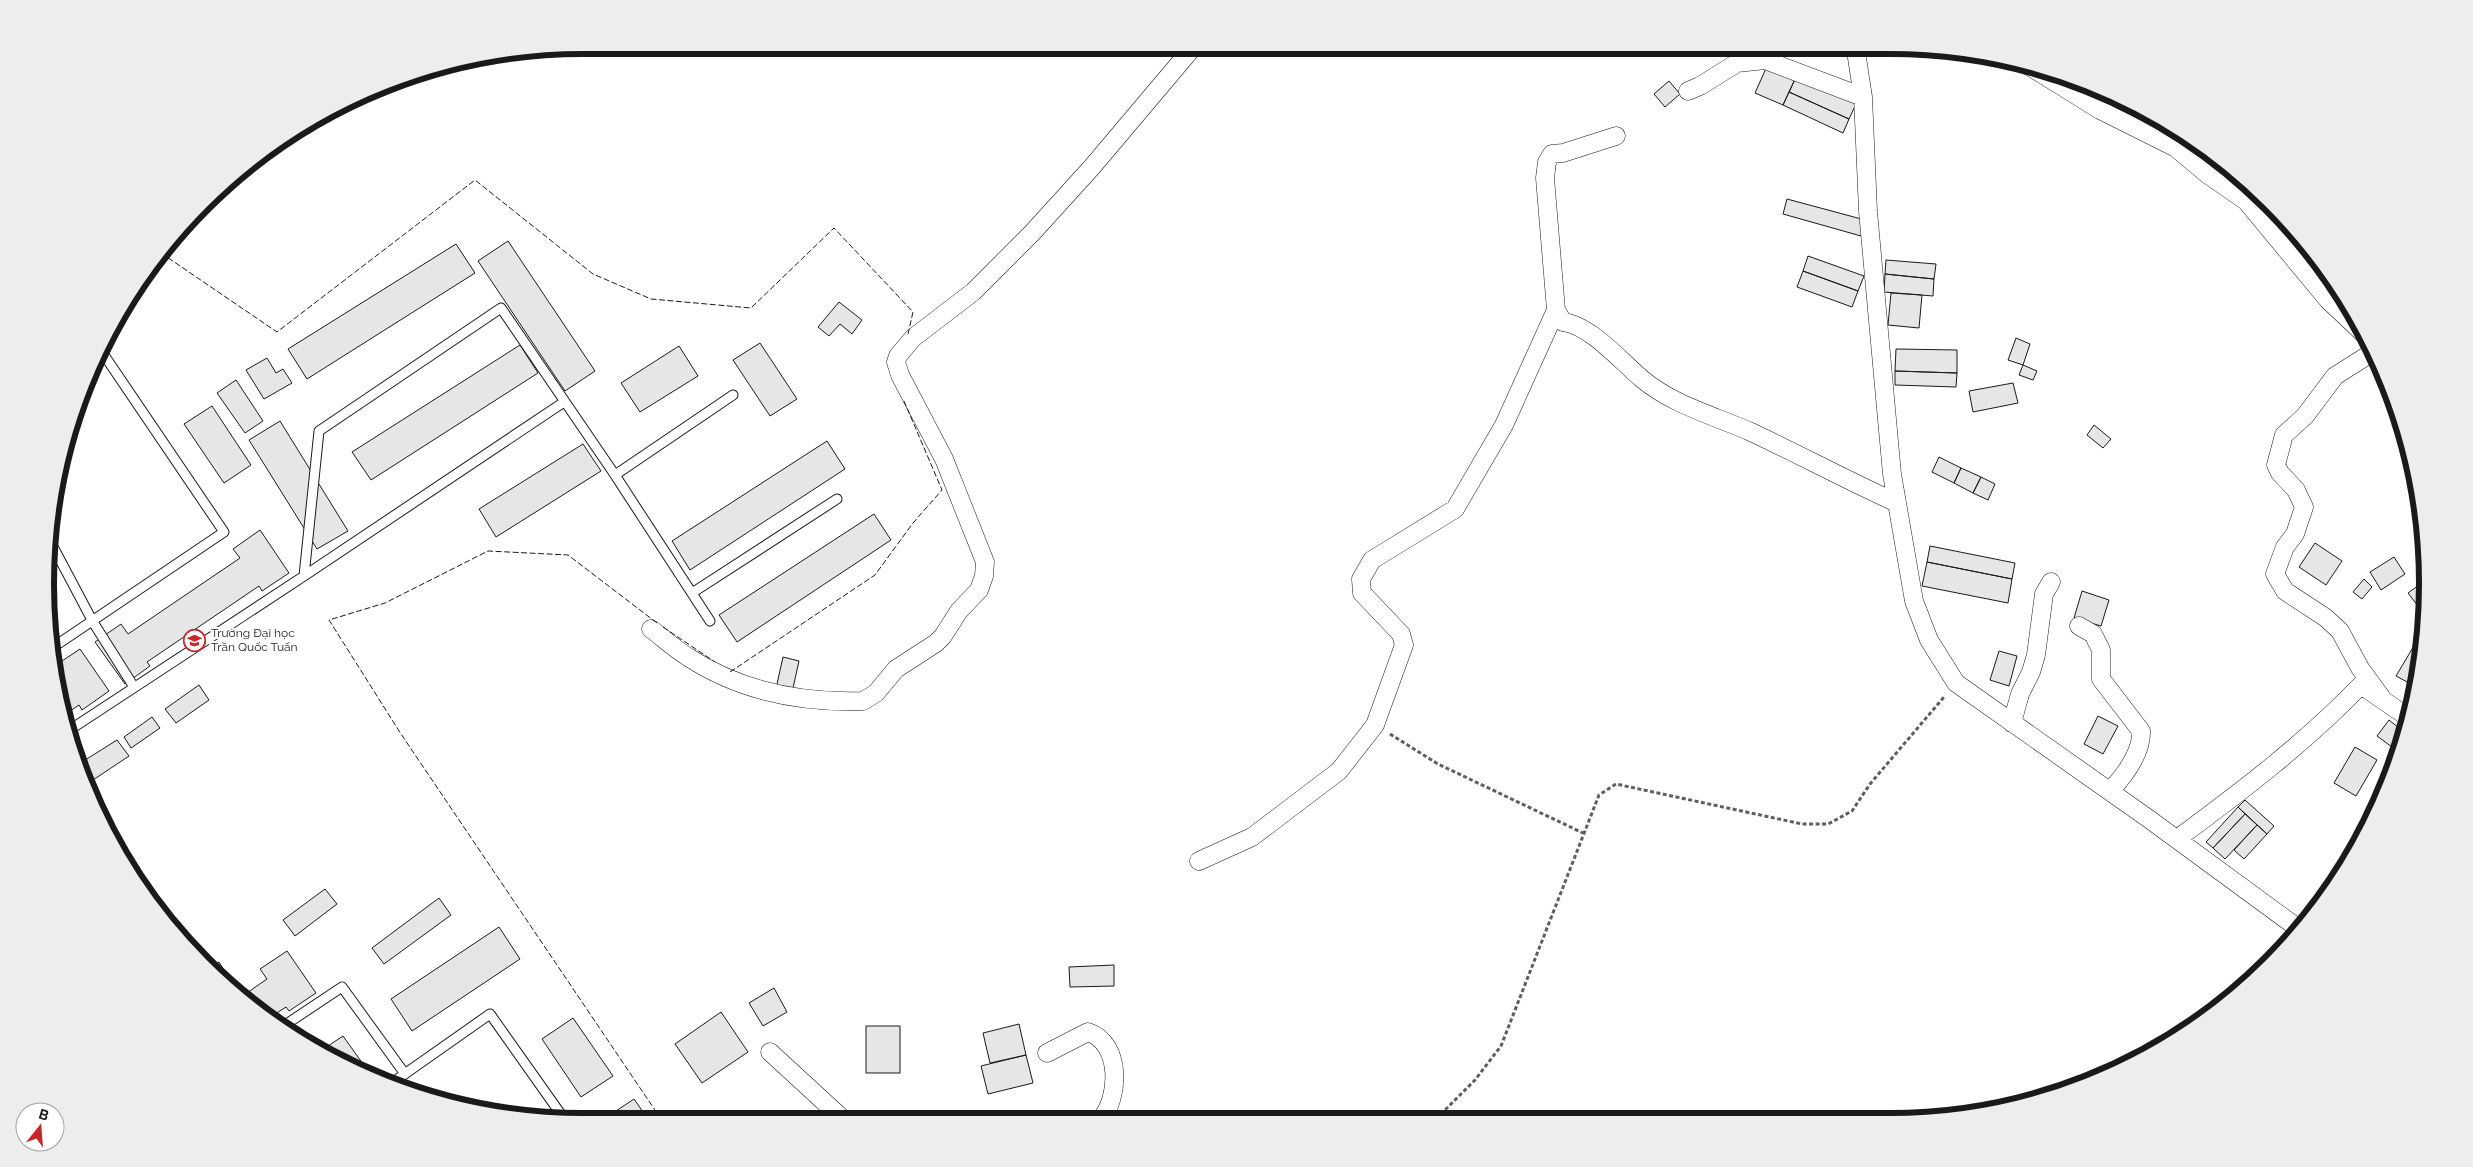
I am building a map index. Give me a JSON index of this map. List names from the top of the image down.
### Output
{
  "places": {
    "school or university": ["Trường Đại học Trần Quốc Tuấn"]
  },
  "north": "top"
}
